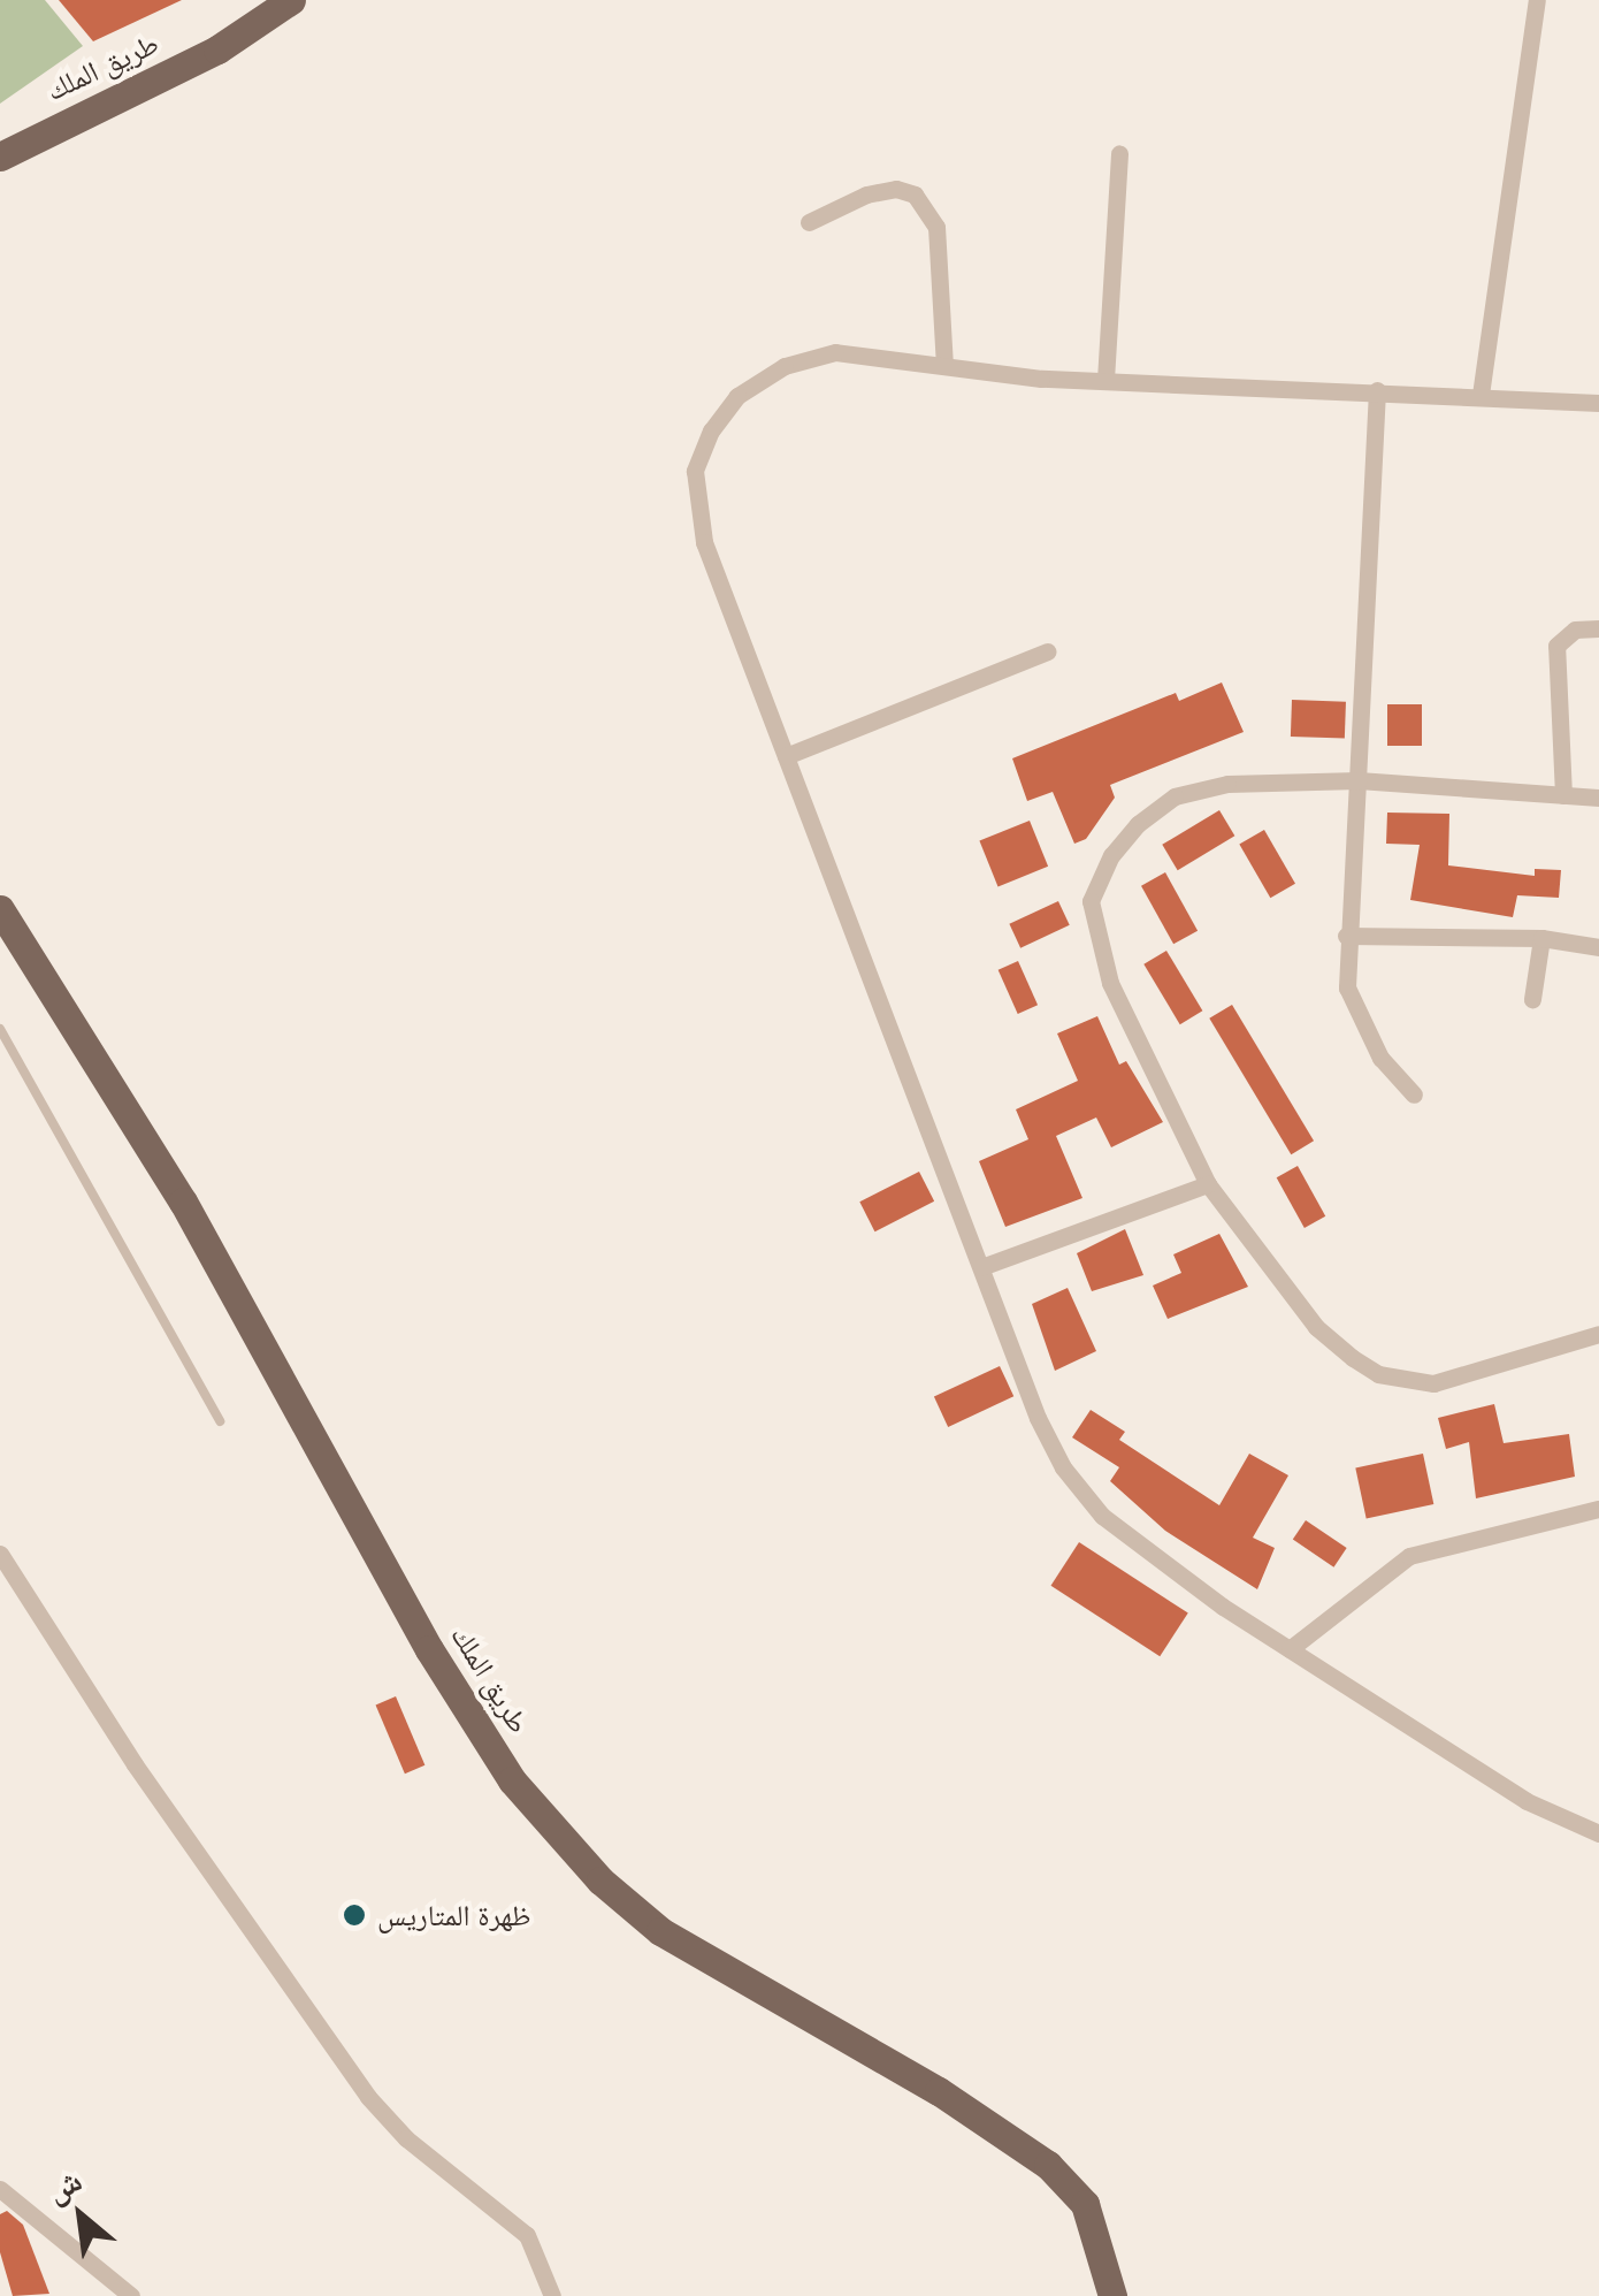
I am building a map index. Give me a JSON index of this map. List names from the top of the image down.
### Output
{
  "streets": {
    "main road": ["طريق الملك"]
  },
  "places": ["ظهرة المتاريس"],
  "north": "top left"
}
